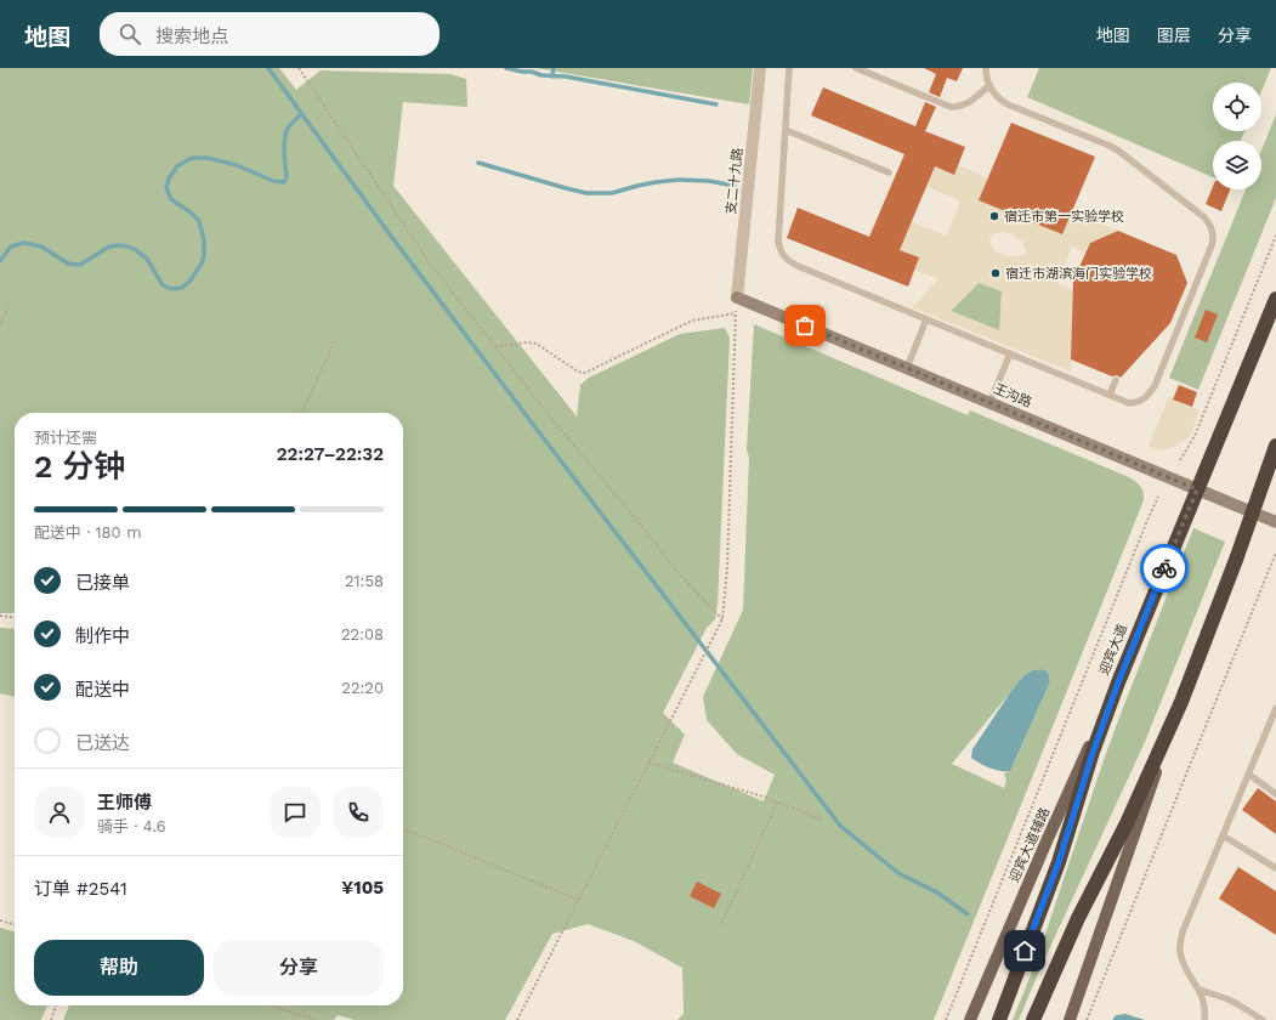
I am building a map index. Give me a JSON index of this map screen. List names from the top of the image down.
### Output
{
  "streets": {
    "highway": ["迎宾大道"],
    "main road": ["迎宾大道辅路"],
    "street": ["支二十九路", "王沟路"]
  },
  "crossings": [
    ["支二十九路", "王沟路"],
    ["王沟路", "迎宾大道"],
    ["迎宾大道", "迎宾大道辅路"]
  ],
  "places": ["宿迁市第一实验学校", "宿迁市湖滨海门实验学校"],
  "page": {
    "header": "地图",
    "search": "搜索地点",
    "nav": ["地图", "图层", "分享"],
    "heading": ["2 分钟", "预计还需", "22:27–22:32"],
    "panel": [
      "王师傅",
      "骑手 · 4.6",
      "订单 #2541",
      "¥105"
    ],
    "bar": "配送中 · 180 m",
    "list": [
      ["已接单", "21:58"],
      ["制作中", "22:08"],
      ["配送中", "22:20"],
      "已送达"
    ],
    "buttons": ["帮助", "分享"]
  }
}
